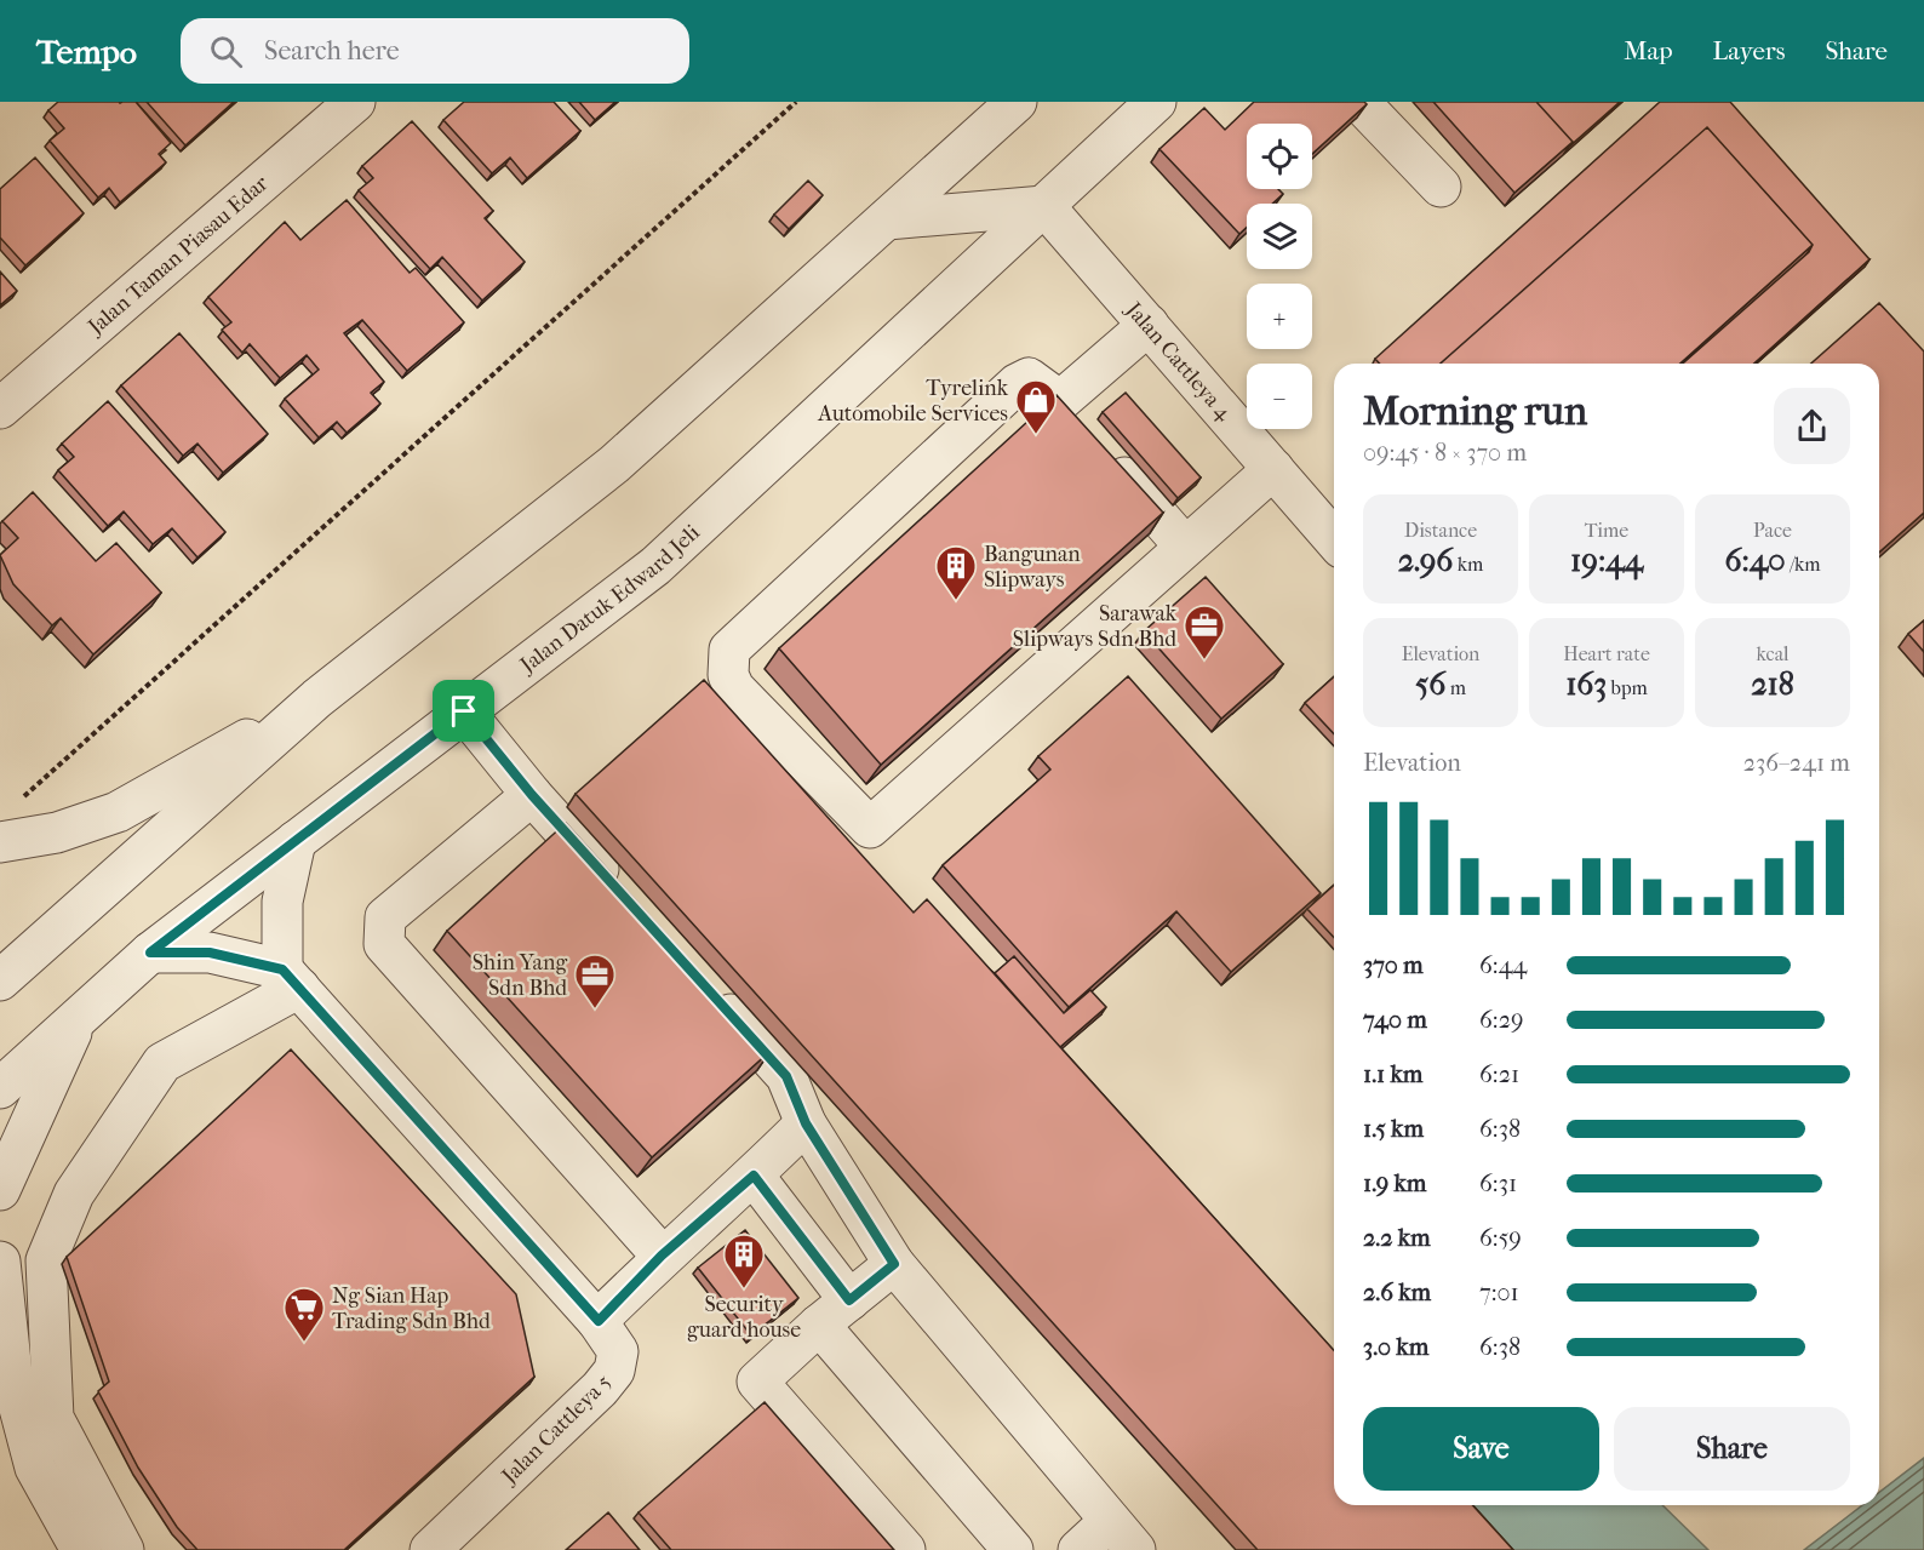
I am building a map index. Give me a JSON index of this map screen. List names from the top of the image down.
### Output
{
  "streets": {
    "street": [
      "Jalan Taman Piasau Edar",
      "Jalan Cattleya 4",
      "Jalan Datuk Edward Jeli",
      "Jalan Cattleya 5"
    ]
  },
  "crossings": [
    ["Jalan Cattleya 4", "Jalan Datuk Edward Jeli"]
  ],
  "places": {
    "shop": ["Tyrelink Automobile Services"],
    "building": ["Bangunan Slipways", "Security guard house"],
    "office": ["Sarawak Slipways Sdn Bhd", "Shin Yang Sdn Bhd"],
    "supermarket": ["Ng Sian Hap Trading Sdn Bhd"]
  },
  "page": {
    "header": "Tempo",
    "search": "Search here",
    "nav": ["Map", "Layers", "Share"],
    "map_buttons": ["+", "−"],
    "heading": ["Morning run", "09:45 · 8 × 370 m"],
    "stats": [
      ["Distance", "2.96 km"],
      ["Time", "19:44"],
      ["Pace", "6:40 /km"],
      ["Elevation", "56 m"],
      ["Heart rate", "163 bpm"],
      ["kcal", "218"]
    ],
    "chart": ["Elevation", "236–241 m"],
    "list": [
      {
        "name": "370 m",
        "note": "6:44"
      },
      {
        "name": "740 m",
        "note": "6:29"
      },
      {
        "name": "1.1 km",
        "note": "6:21"
      },
      {
        "name": "1.5 km",
        "note": "6:38"
      },
      {
        "name": "1.9 km",
        "note": "6:31"
      },
      {
        "name": "2.2 km",
        "note": "6:59"
      },
      {
        "name": "2.6 km",
        "note": "7:01"
      },
      {
        "name": "3.0 km",
        "note": "6:38"
      }
    ],
    "buttons": ["Save", "Share"]
  }
}
